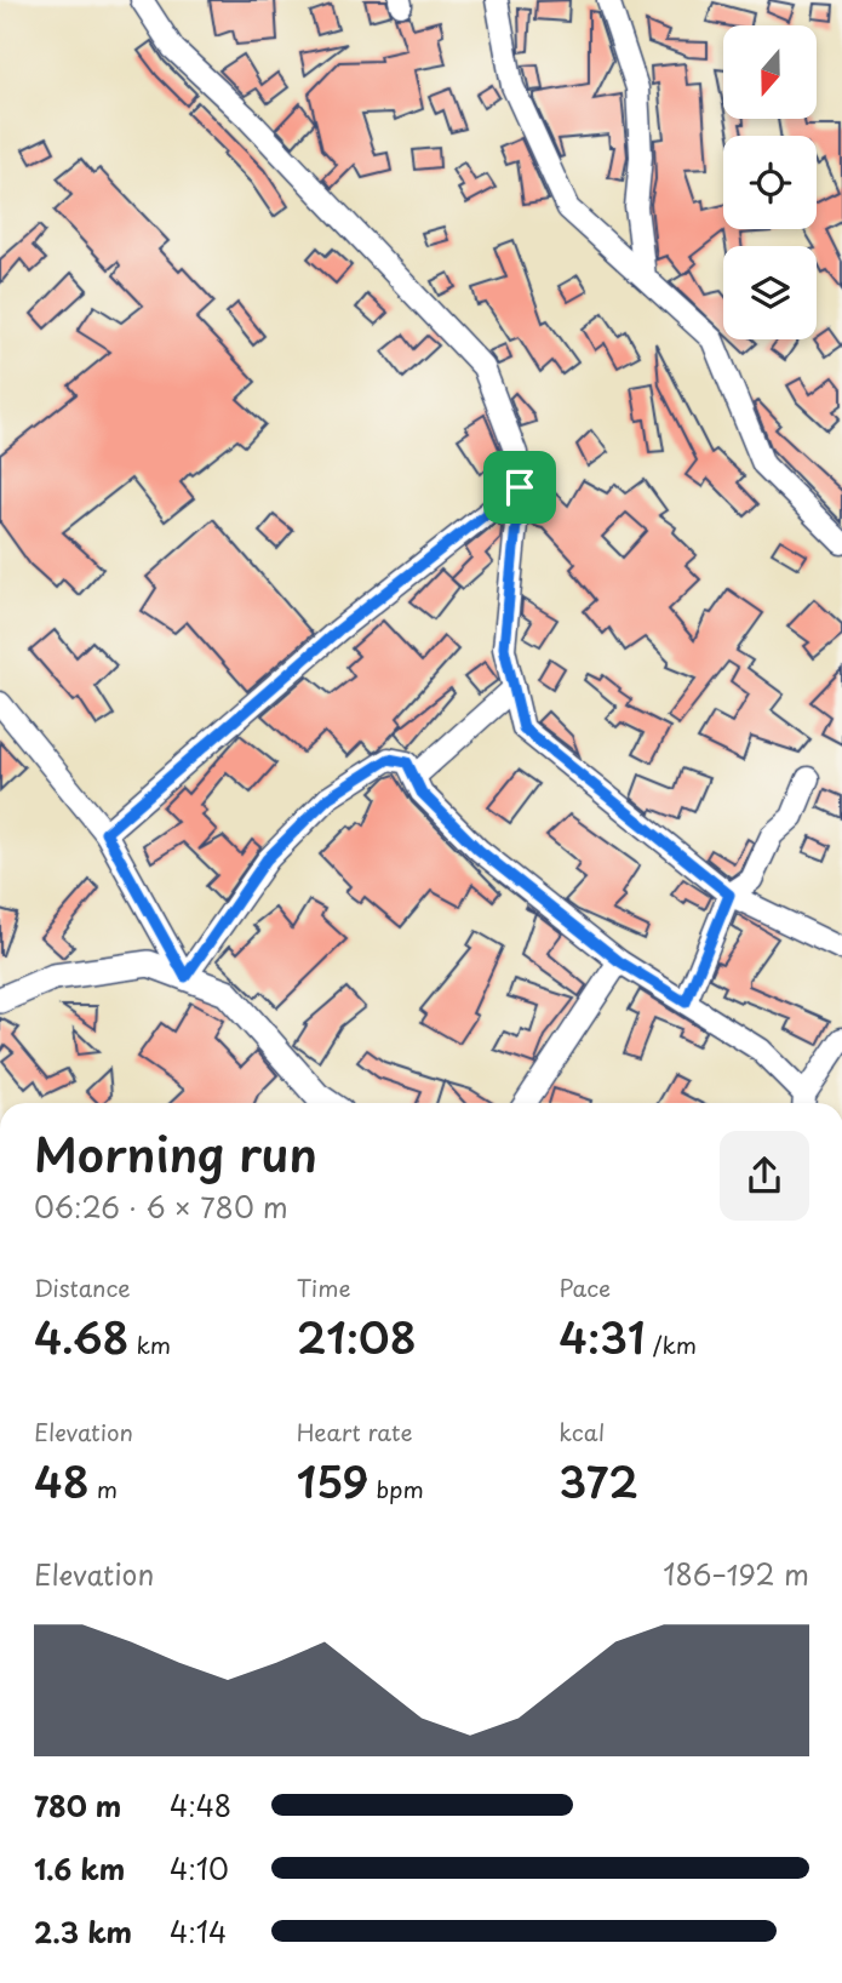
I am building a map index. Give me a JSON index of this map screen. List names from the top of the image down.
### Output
{
  "north": "bottom",
  "page": {
    "heading": ["Morning run", "06:26 · 6 × 780 m"],
    "stats": [
      ["Distance", "4.68 km"],
      ["Time", "21:08"],
      ["Pace", "4:31 /km"],
      ["Elevation", "48 m"],
      ["Heart rate", "159 bpm"],
      ["kcal", "372"]
    ],
    "chart": ["Elevation", "186–192 m"],
    "list": [
      {
        "name": "780 m",
        "note": "4:48"
      },
      {
        "name": "1.6 km",
        "note": "4:10"
      },
      {
        "name": "2.3 km",
        "note": "4:14"
      }
    ]
  }
}
